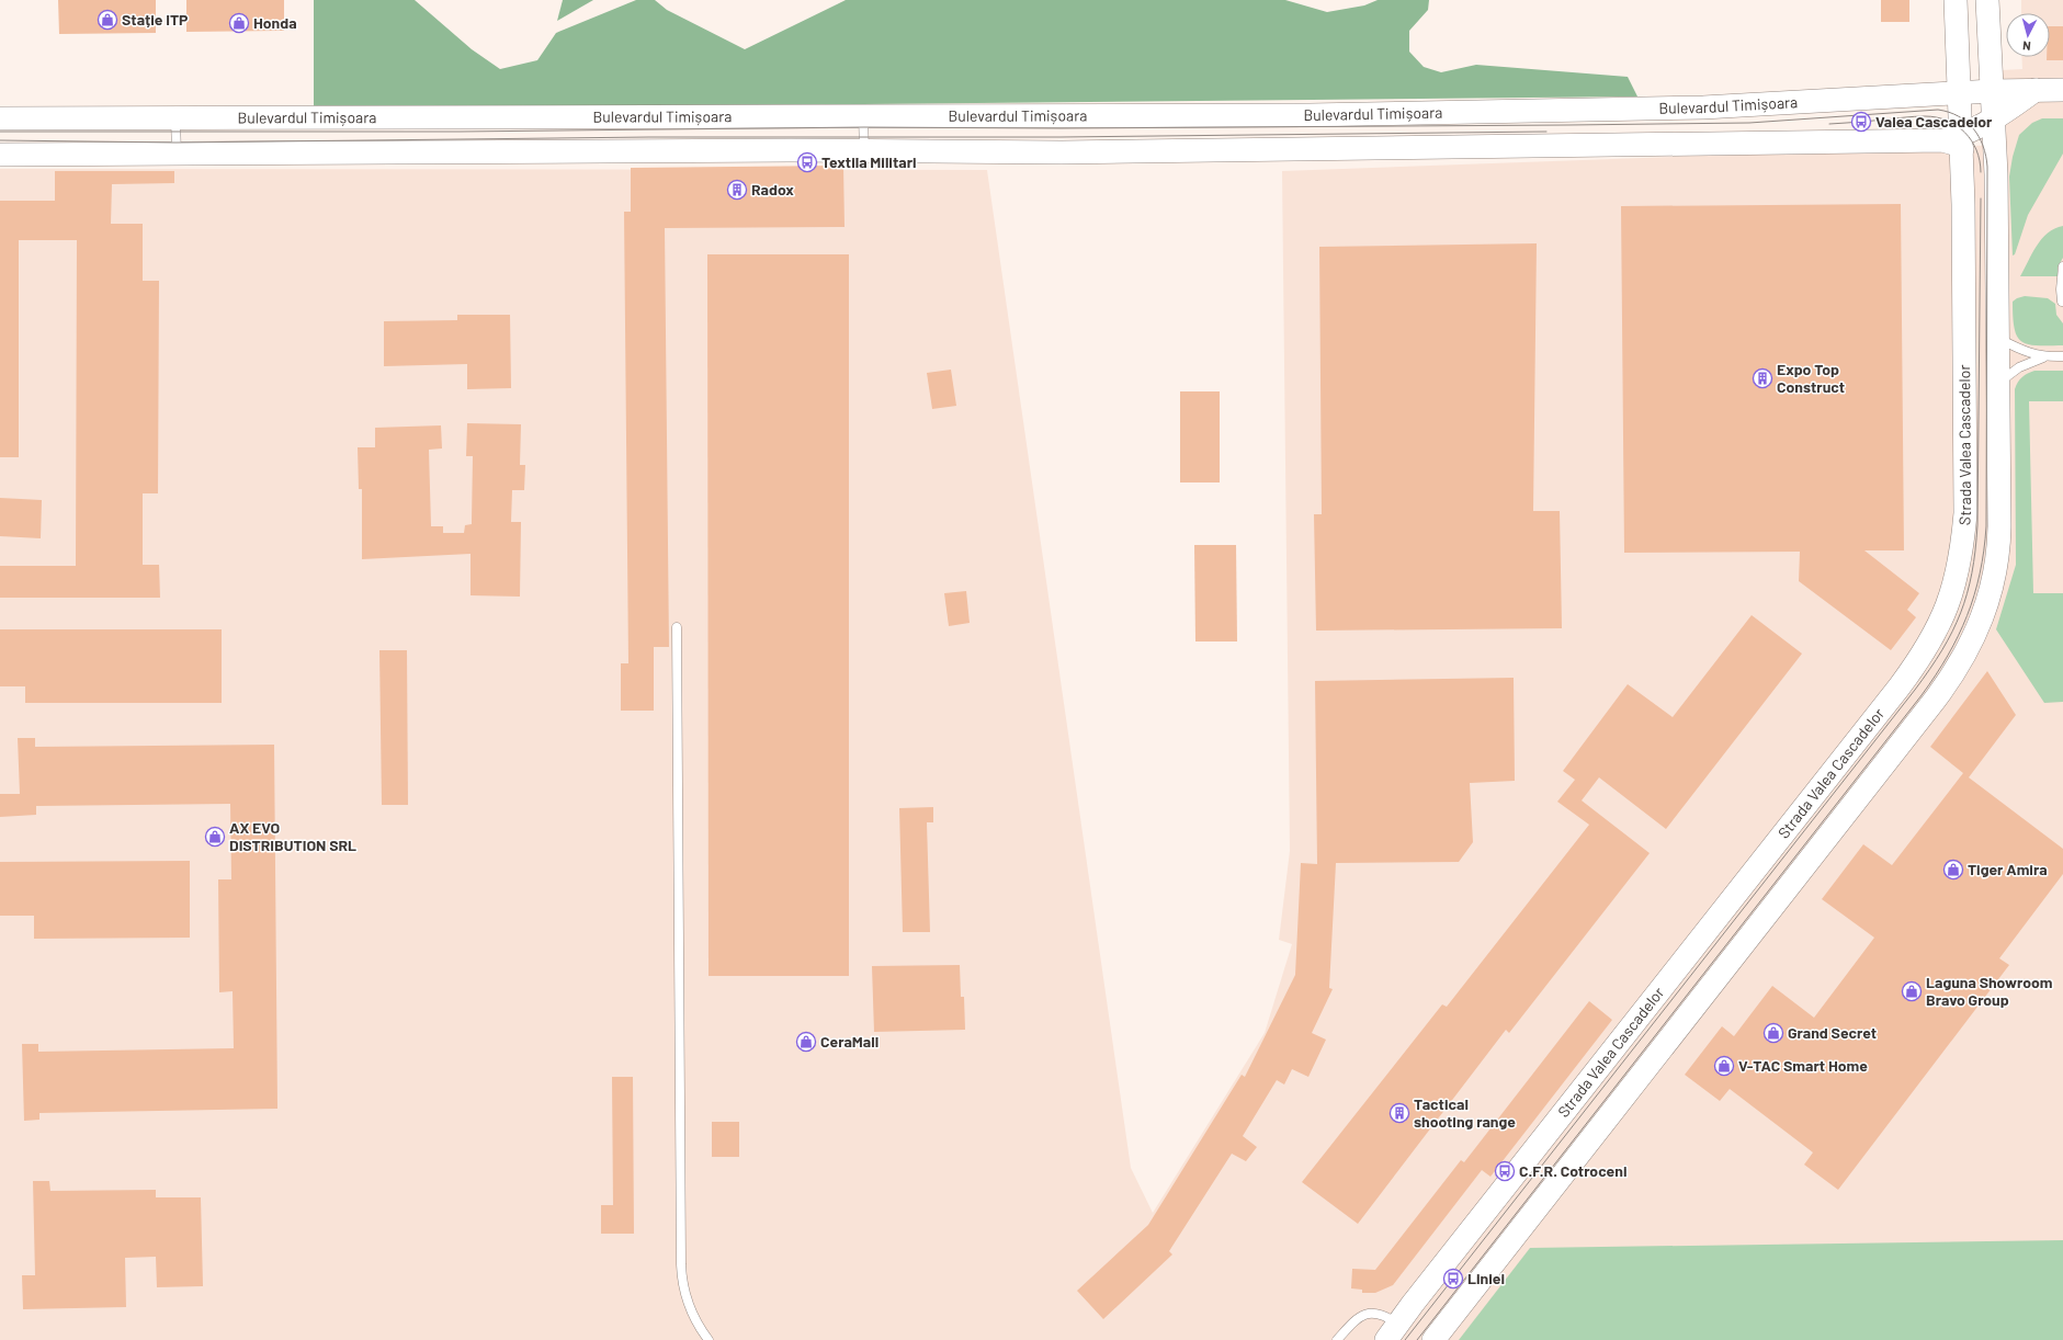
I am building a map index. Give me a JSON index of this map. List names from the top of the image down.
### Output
{
  "streets": {
    "main road": ["Bulevardul Timișoara", "Strada Valea Cascadelor"]
  },
  "crossings": [
    ["Bulevardul Timișoara", "Strada Valea Cascadelor"]
  ],
  "places": {
    "shop": [
      "Stație ITP",
      "Honda",
      "AX EVO DISTRIBUTION SRL",
      "Tiger Amira",
      "Laguna Showroom Bravo Group",
      "Grand Secret",
      "CeraMall",
      "V-TAC Smart Home"
    ],
    "bus stop": [
      "Valea Cascadelor",
      "Textila Militari",
      "C.F.R. Cotroceni",
      "Liniei"
    ],
    "building": ["Radox", "Expo Top Construct", "Tactical shooting range"]
  },
  "north": "bottom"
}
